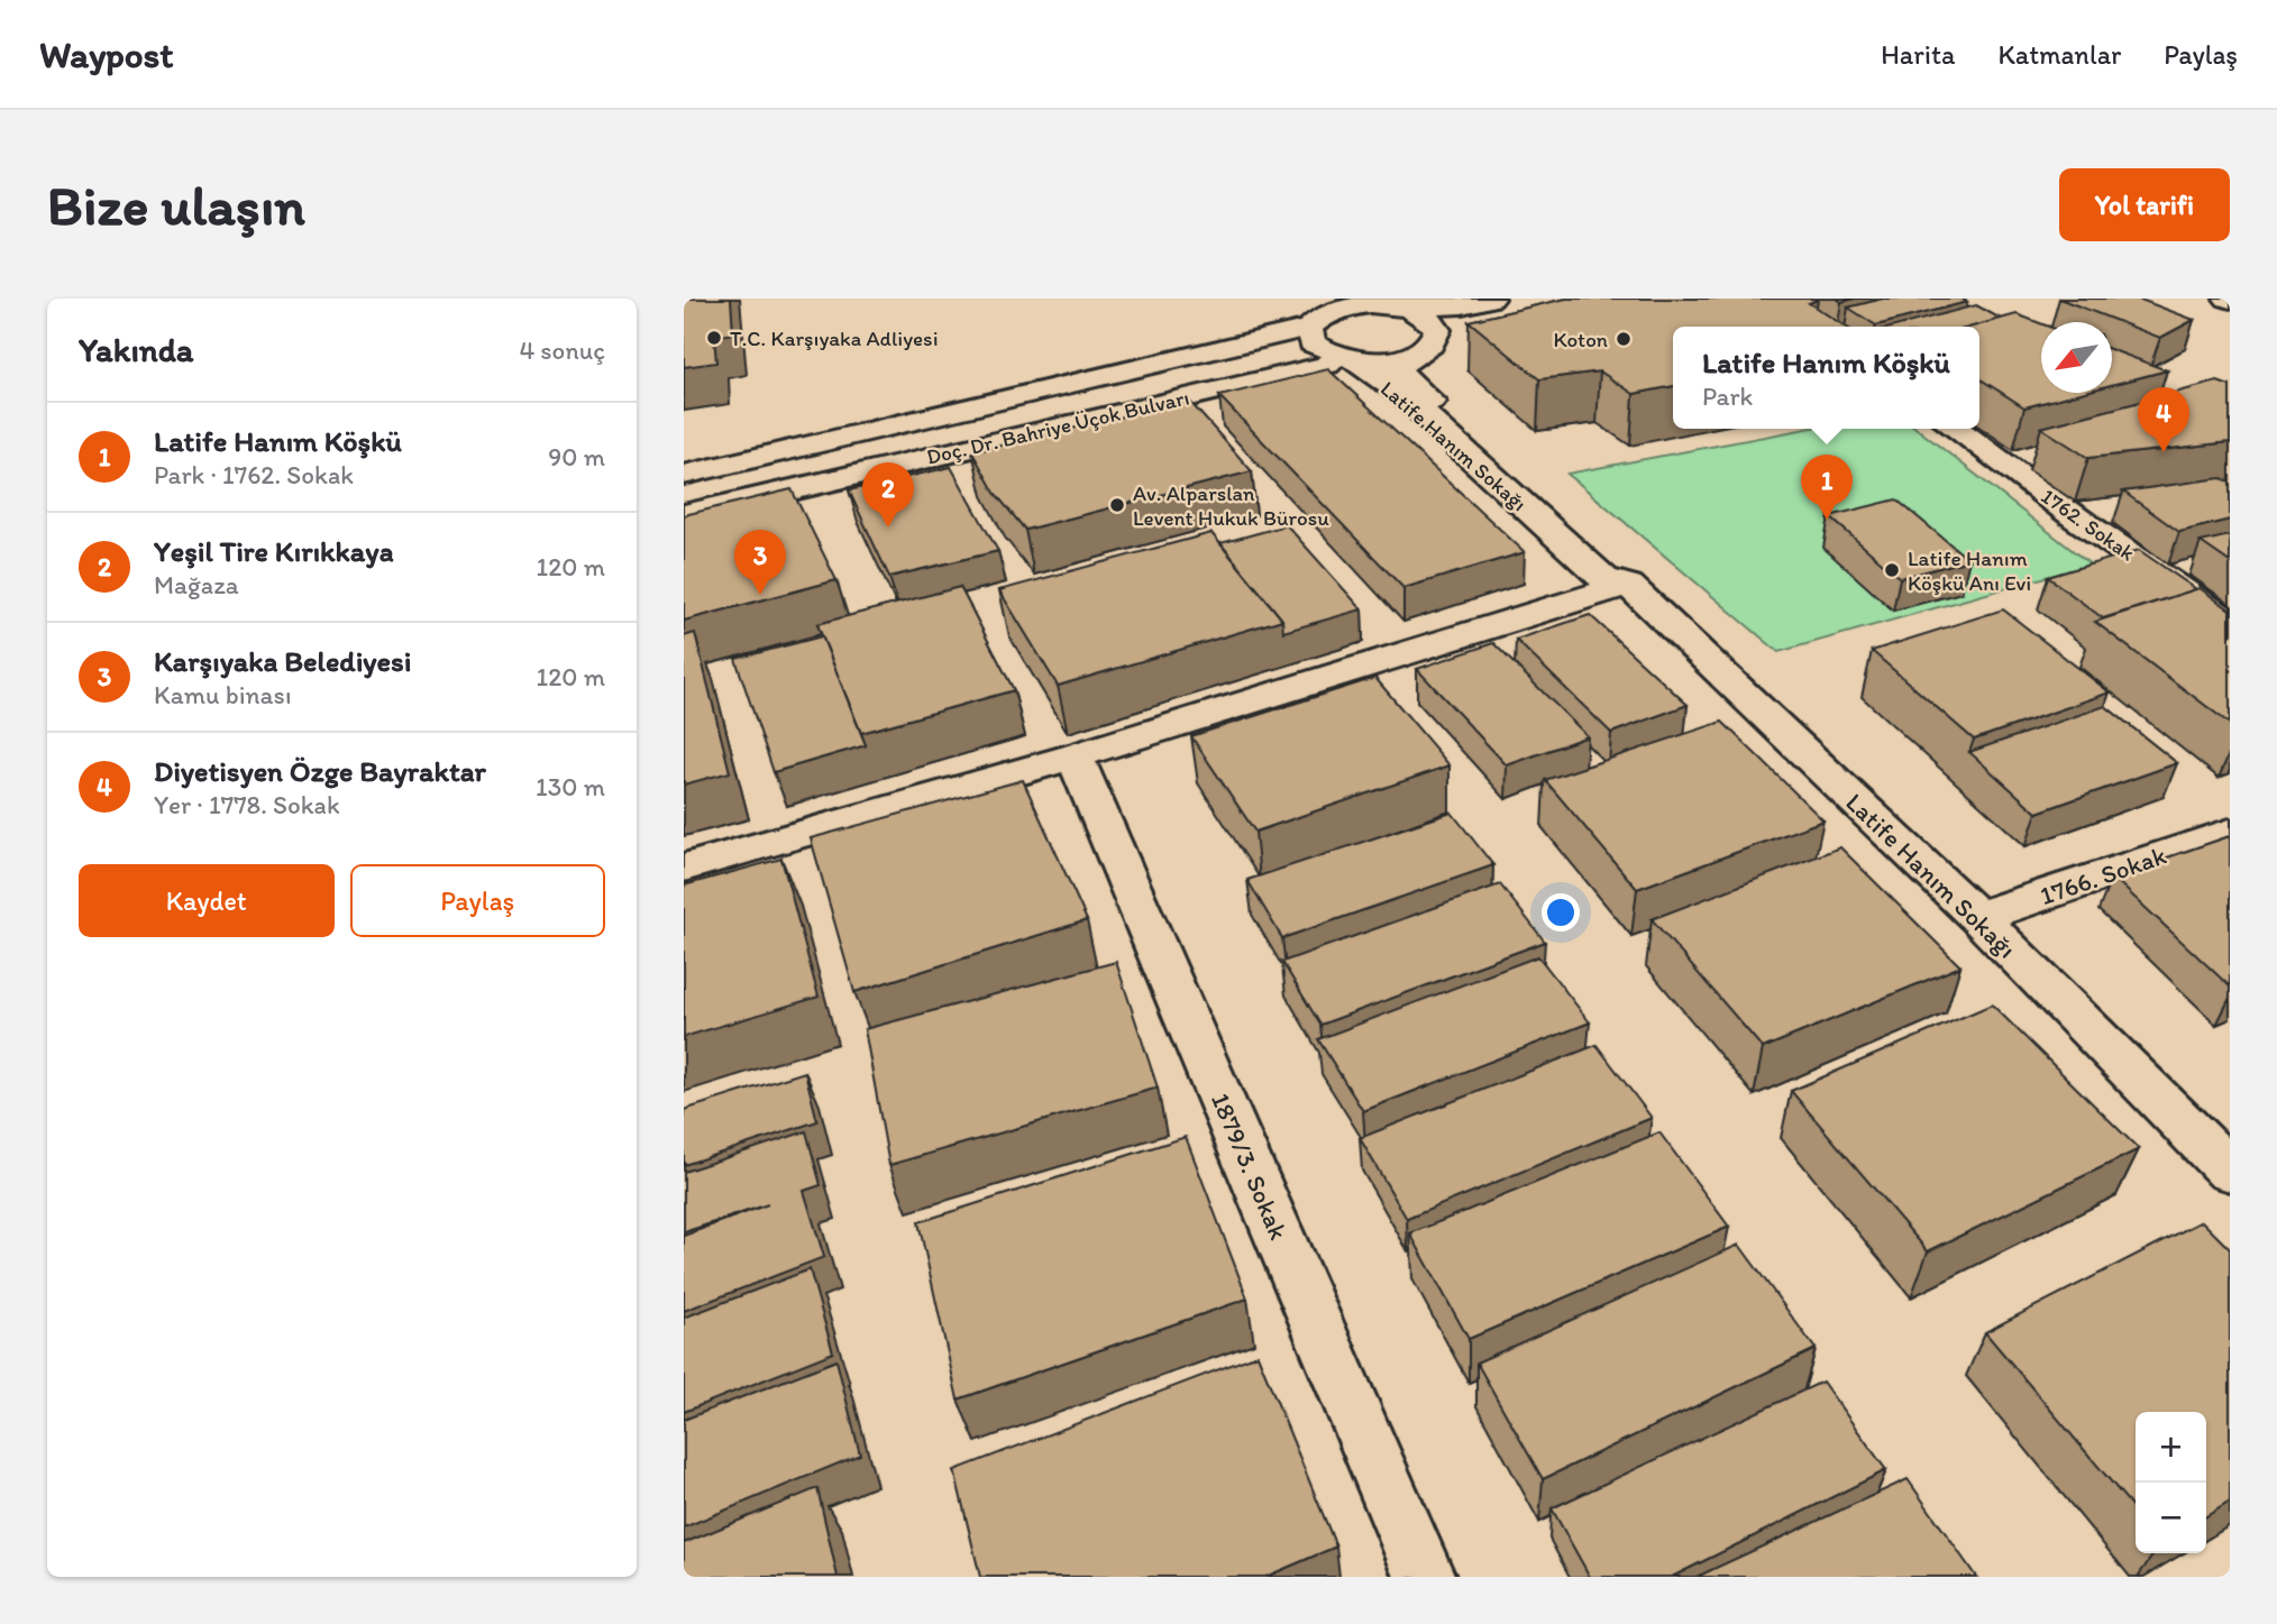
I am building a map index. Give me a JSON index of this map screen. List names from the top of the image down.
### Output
{
  "streets": {
    "street": [
      "Doç. Dr. Bahriye Üçok Bulvarı",
      "Latife Hanım Sokağı",
      "1762. Sokak",
      "1766. Sokak",
      "1879/3. Sokak"
    ]
  },
  "crossings": [
    ["Doç. Dr. Bahriye Üçok Bulvarı", "Latife Hanım Sokağı"],
    ["Latife Hanım Sokağı", "1766. Sokak"]
  ],
  "places": [
    "T.C. Karşıyaka Adliyesi",
    "Koton",
    "Av. Alparslan Levent Hukuk Bürosu",
    "Latife Hanım Köşkü Anı Evi"
  ],
  "north": "bottom left",
  "page": {
    "header": "Waypost",
    "nav": ["Harita", "Katmanlar", "Paylaş"],
    "buttons": [
      "Yol tarifi",
      ["Kaydet", "Paylaş"]
    ],
    "title": "Bize ulaşın",
    "heading": ["Yakında", "4 sonuç"],
    "popup": ["Latife Hanım Köşkü", "Park"],
    "pins": [
      "4",
      "1",
      "2",
      "3"
    ],
    "list": [
      {
        "mark": "1",
        "name": "Latife Hanım Köşkü",
        "note": "Park · 1762. Sokak",
        "value": "90 m"
      },
      {
        "mark": "2",
        "name": "Yeşil Tire Kırıkkaya",
        "note": "Mağaza",
        "value": "120 m"
      },
      {
        "mark": "3",
        "name": "Karşıyaka Belediyesi",
        "note": "Kamu binası",
        "value": "120 m"
      },
      {
        "mark": "4",
        "name": "Diyetisyen Özge Bayraktar",
        "note": "Yer · 1778. Sokak",
        "value": "130 m"
      }
    ],
    "map_buttons": ["+", "−"]
  }
}
